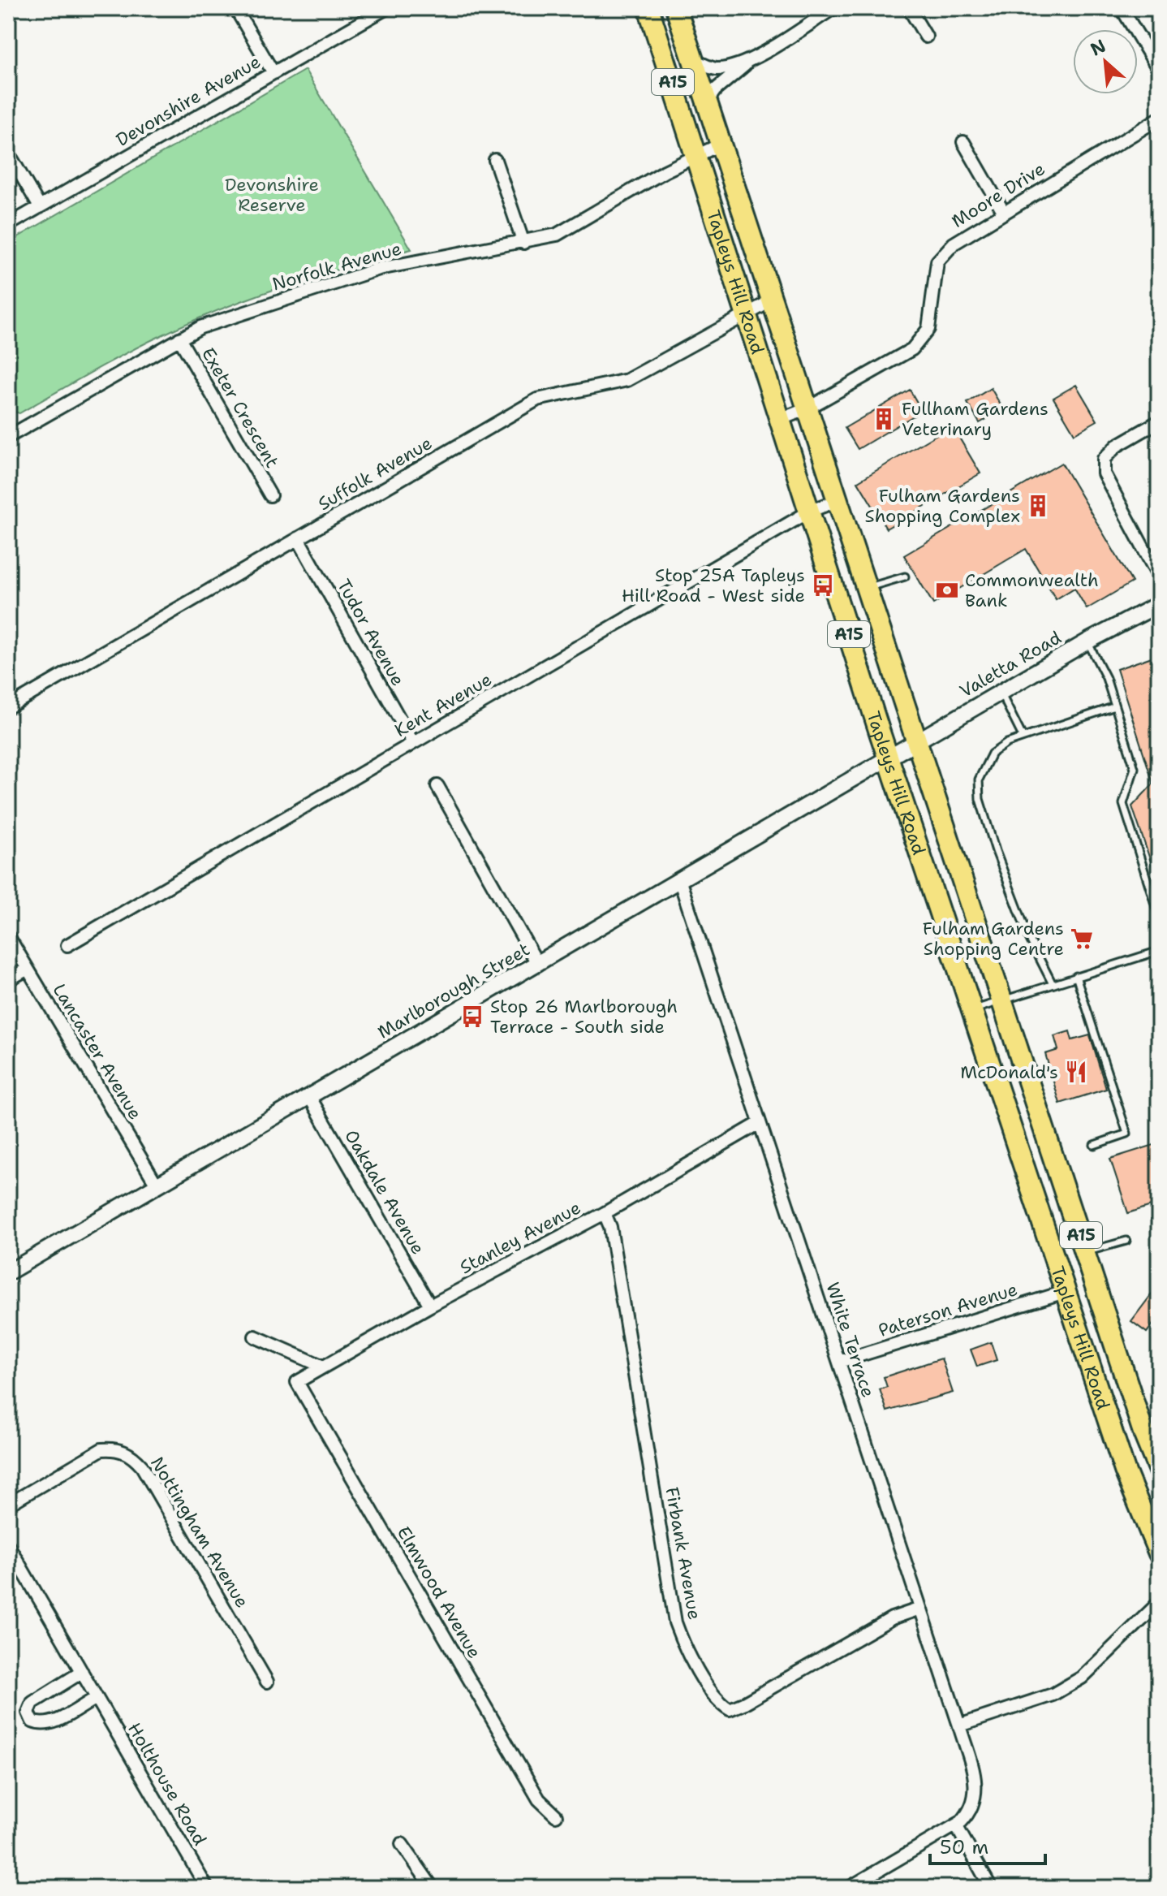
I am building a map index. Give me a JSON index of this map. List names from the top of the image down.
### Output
{
  "streets": {
    "main road": ["A15", "Tapleys Hill Road"],
    "street": [
      "Devonshire Avenue",
      "Moore Drive",
      "Norfolk Avenue",
      "Exeter Crescent",
      "Suffolk Avenue",
      "Tudor Avenue",
      "Valetta Road",
      "Kent Avenue",
      "Marlborough Street",
      "Lancaster Avenue",
      "Oakdale Avenue",
      "Stanley Avenue",
      "Paterson Avenue",
      "White Terrace",
      "Nottingham Avenue",
      "Firbank Avenue",
      "Elmwood Avenue",
      "Holthouse Road"
    ]
  },
  "crossings": [
    ["Moore Drive", "Tapleys Hill Road"],
    ["Norfolk Avenue", "Tapleys Hill Road"],
    ["Norfolk Avenue", "Exeter Crescent"],
    ["Tapleys Hill Road", "Suffolk Avenue"],
    ["Tapleys Hill Road", "Valetta Road"],
    ["Tapleys Hill Road", "Kent Avenue"],
    ["Tapleys Hill Road", "Marlborough Street"],
    ["Tapleys Hill Road", "Paterson Avenue"],
    ["Suffolk Avenue", "Tudor Avenue"],
    ["Tudor Avenue", "Kent Avenue"],
    ["Valetta Road", "Marlborough Street"],
    ["Marlborough Street", "Lancaster Avenue"],
    ["Marlborough Street", "Oakdale Avenue"],
    ["Marlborough Street", "White Terrace"],
    ["Oakdale Avenue", "Stanley Avenue"],
    ["Stanley Avenue", "White Terrace"],
    ["Stanley Avenue", "Firbank Avenue"],
    ["Stanley Avenue", "Elmwood Avenue"],
    ["Paterson Avenue", "White Terrace"],
    ["White Terrace", "Firbank Avenue"]
  ],
  "parks": ["Devonshire Reserve"],
  "places": {
    "building": ["Fullham Gardens Veterinary", "Fulham Gardens Shopping Complex"],
    "bus stop": ["Stop 25A Tapleys Hill Road - West side", "Stop 26 Marlborough Terrace - South side"],
    "bank": ["Commonwealth Bank"],
    "supermarket": ["Fulham Gardens Shopping Centre"],
    "restaurant": ["McDonald's"]
  },
  "scale_bar": "50 m",
  "north": "top left"
}
